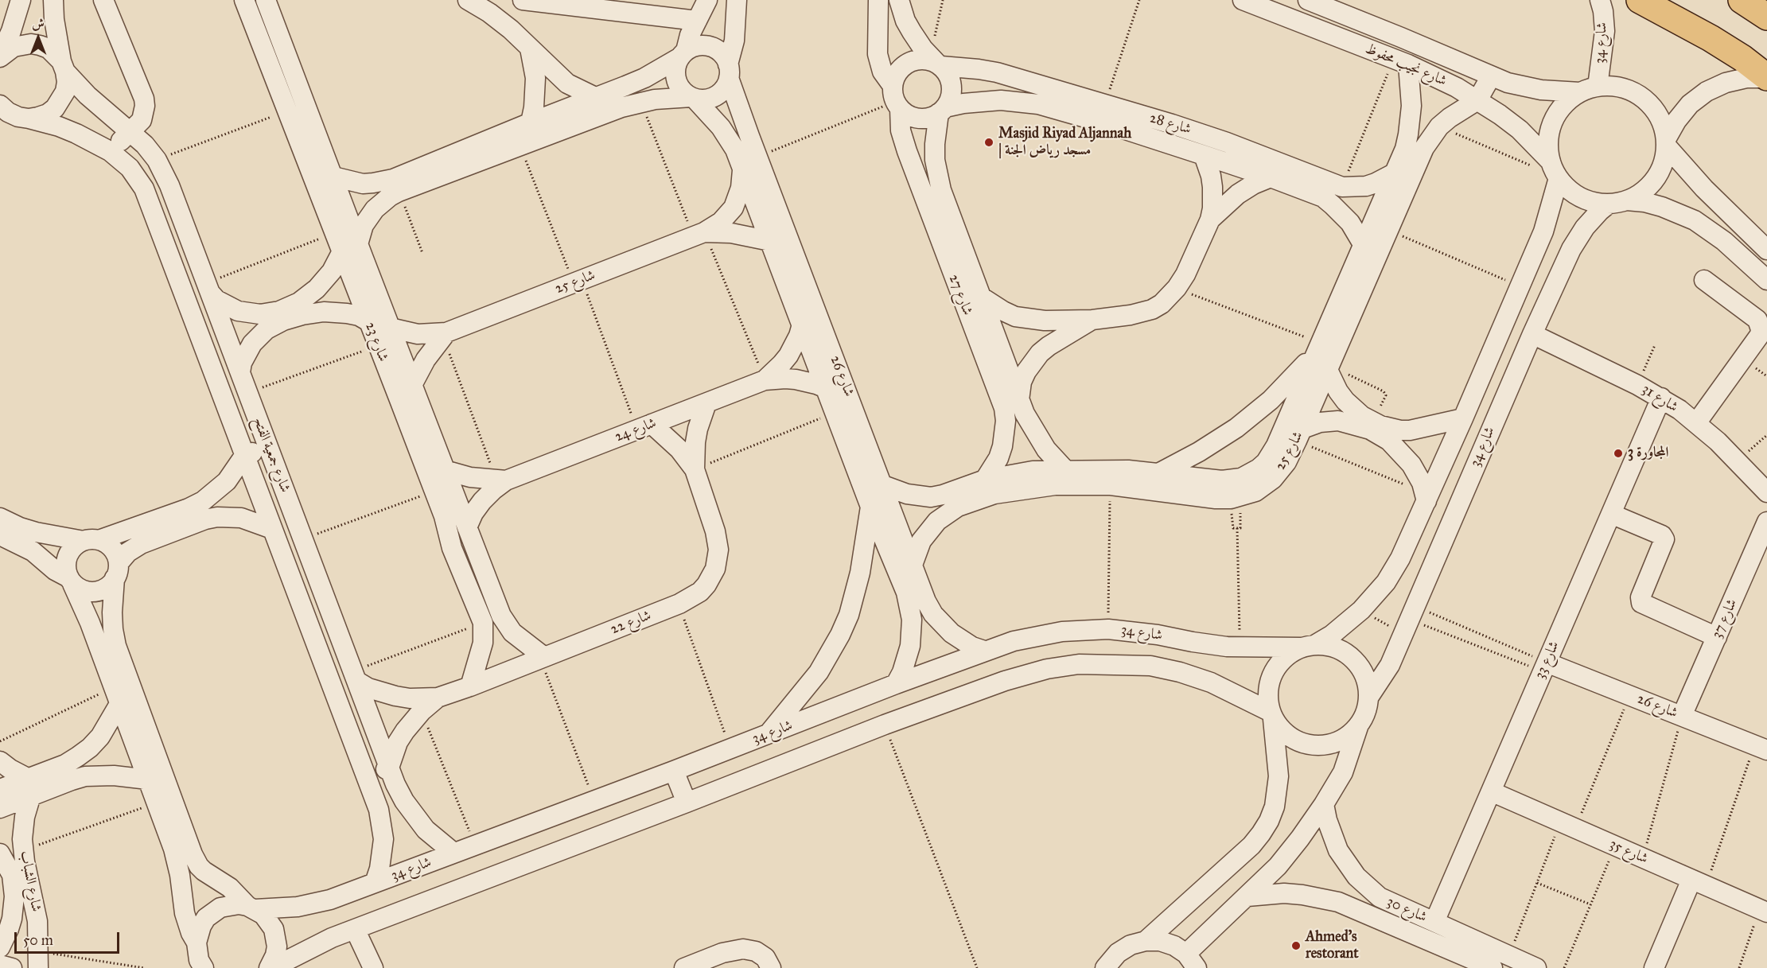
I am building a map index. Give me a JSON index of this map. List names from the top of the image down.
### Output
{
  "streets": {
    "street": [
      "شارع 34",
      "شارع نجيب محفوظ",
      "شارع 28",
      "شارع 25",
      "شارع 27",
      "شارع 23",
      "شارع 26",
      "شارع 31",
      "شارع 24",
      "شارع جمعية الفتح",
      "شارع 37",
      "شارع 22",
      "شارع 33",
      "شارع 35",
      "شارع الشباب",
      "شارع 30"
    ]
  },
  "crossings": [
    ["شارع 34", "شارع نجيب محفوظ"],
    ["شارع 34", "شارع 26"],
    ["شارع 34", "شارع 31"],
    ["شارع 34", "شارع جمعية الفتح"],
    ["شارع نجيب محفوظ", "شارع 25"],
    ["شارع 28", "شارع 25"],
    ["شارع 28", "شارع 27"],
    ["شارع 25", "شارع 27"],
    ["شارع 25", "شارع 23"],
    ["شارع 25", "شارع 26"],
    ["شارع 23", "شارع 24"],
    ["شارع 23", "شارع 22"],
    ["شارع 26", "شارع 24"],
    ["شارع 26", "شارع 37"],
    ["شارع 26", "شارع 33"],
    ["شارع 31", "شارع 33"],
    ["شارع 24", "شارع 22"],
    ["شارع جمعية الفتح", "شارع 22"],
    ["شارع 33", "شارع 35"],
    ["شارع 33", "شارع 30"]
  ],
  "places": ["Masjid Riyad Aljannah | مسجد رياض الجنة", "المجاورة 3", "Ahmed's restorant"],
  "scale_bar": "50 m",
  "north": "top"
}
